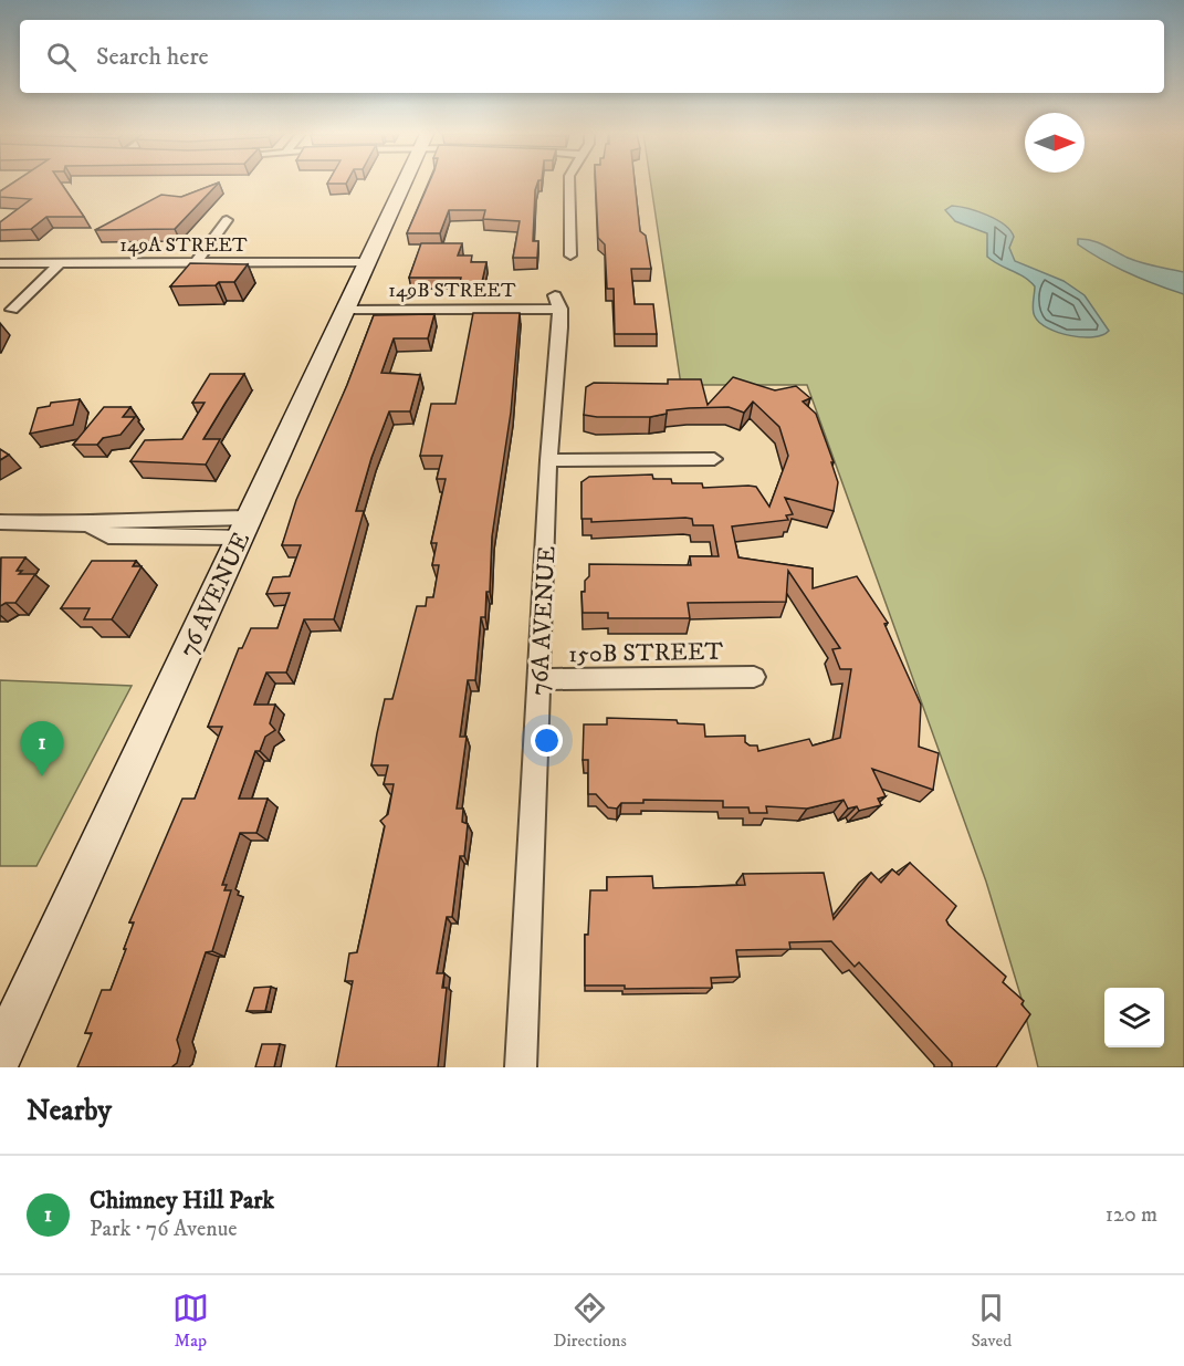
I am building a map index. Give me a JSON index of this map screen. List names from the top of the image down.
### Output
{
  "streets": {
    "street": [
      "149A STREET",
      "149B STREET",
      "76 AVENUE",
      "76A AVENUE",
      "150B STREET"
    ]
  },
  "crossings": [
    ["149A STREET", "76 AVENUE"],
    ["149B STREET", "76 AVENUE"],
    ["149B STREET", "76A AVENUE"],
    ["76A AVENUE", "150B STREET"]
  ],
  "north": "right",
  "page": {
    "search": "Search here",
    "pins": "1",
    "heading": "Nearby",
    "list": [
      {
        "mark": "1",
        "name": "Chimney Hill Park",
        "note": "Park · 76 Avenue",
        "value": "120 m"
      }
    ],
    "nav": ["Map", "Directions", "Saved"]
  }
}
